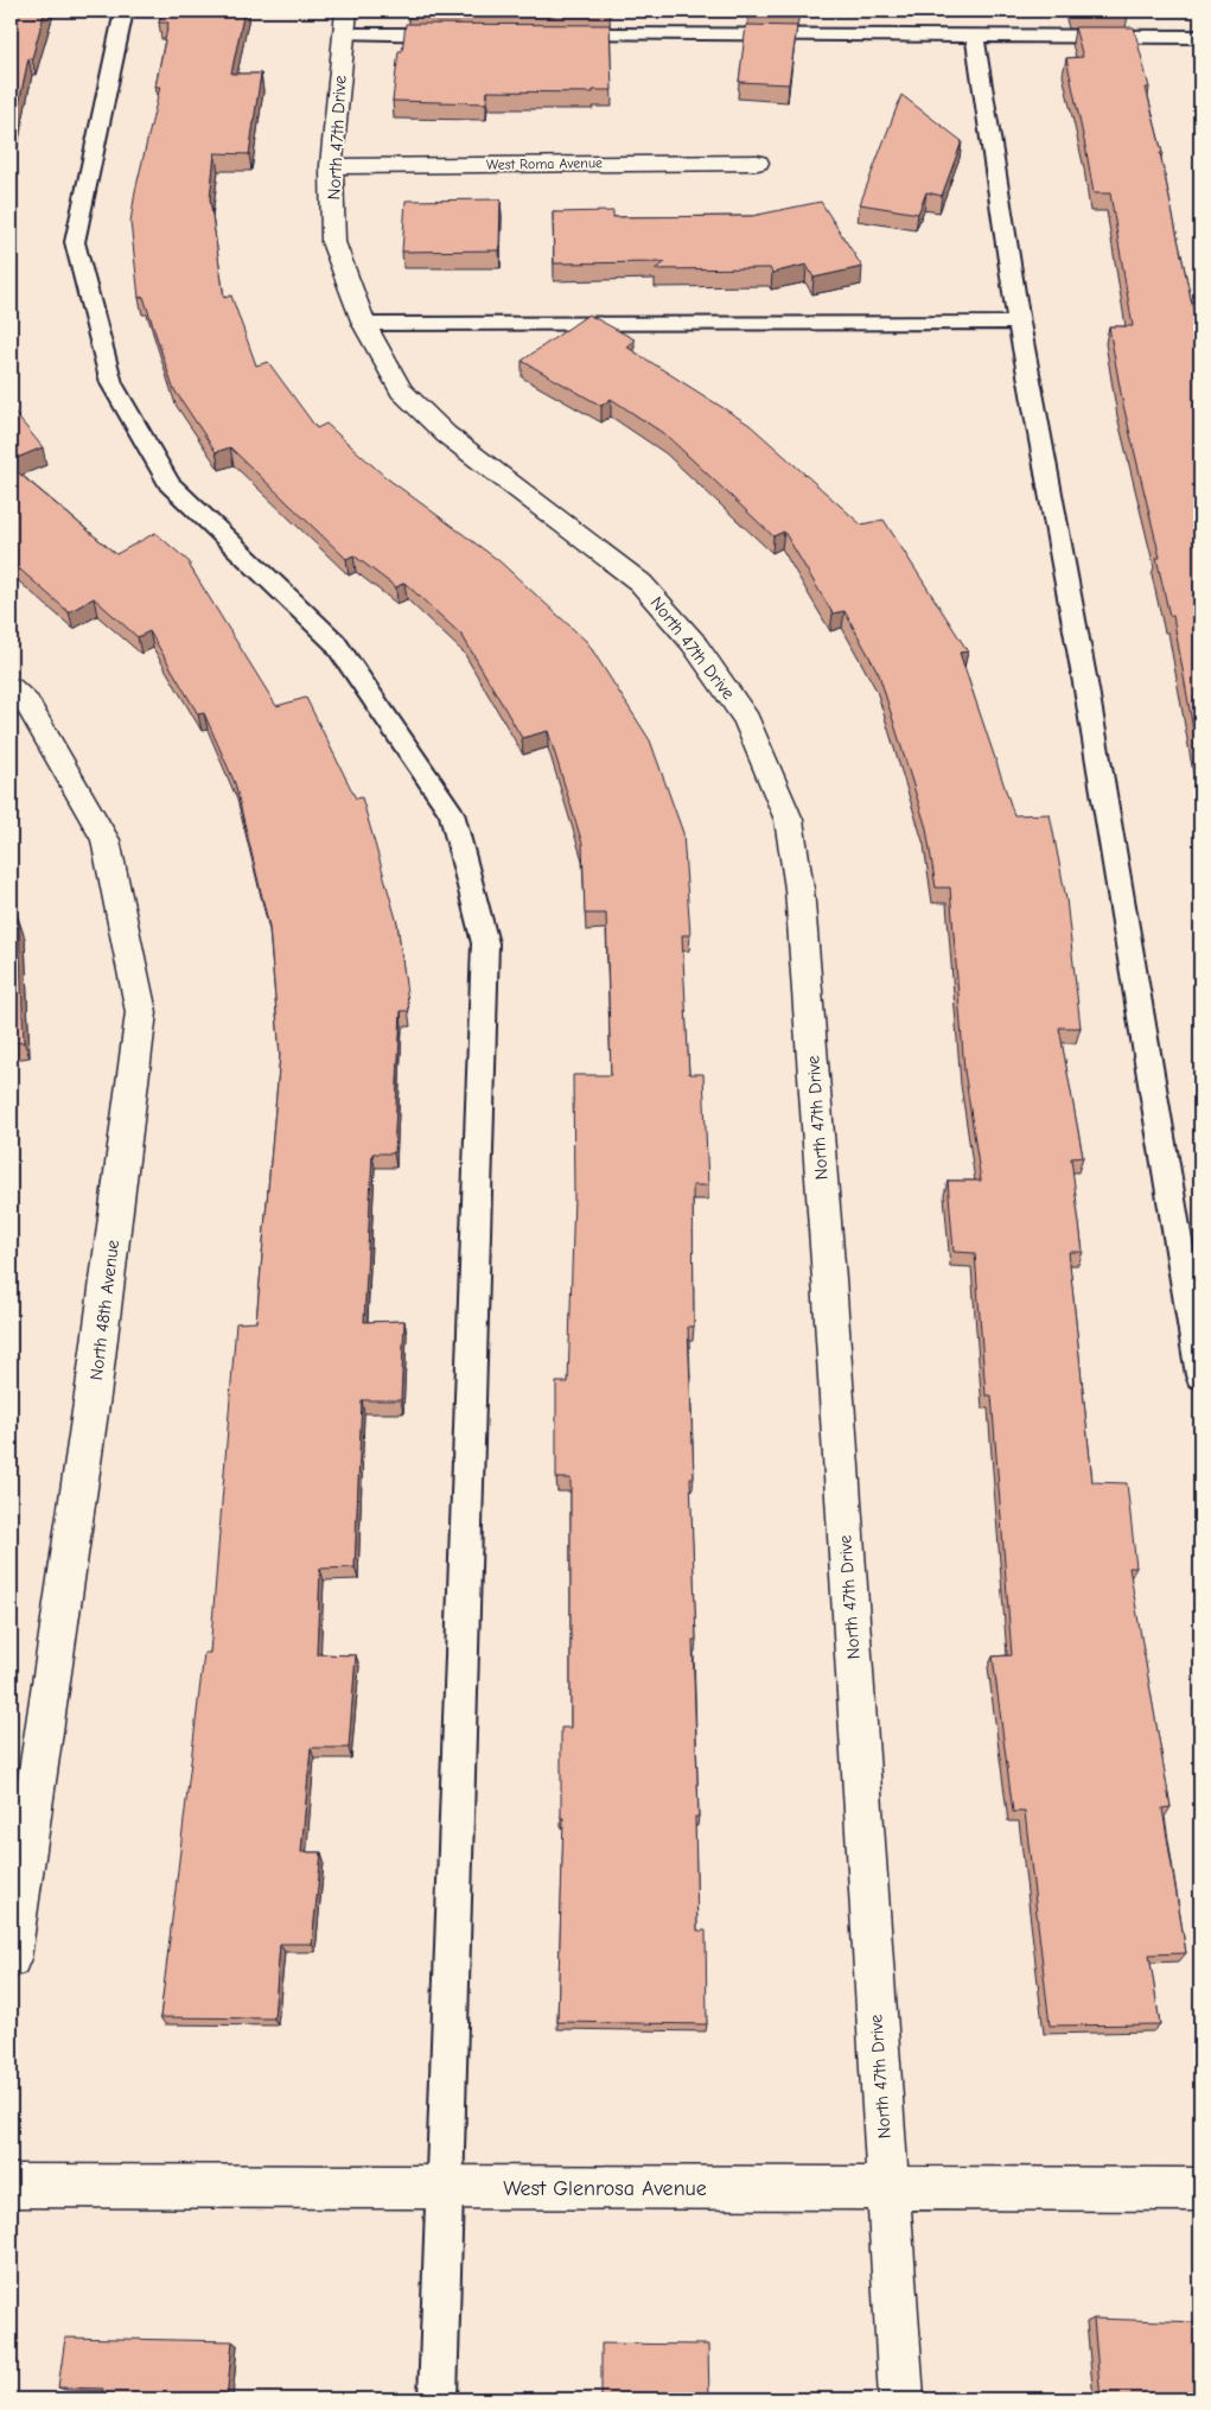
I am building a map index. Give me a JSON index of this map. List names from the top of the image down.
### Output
{
  "streets": {
    "street": [
      "North 47th Drive",
      "West Roma Avenue",
      "North 48th Avenue",
      "West Glenrosa Avenue"
    ]
  },
  "crossings": [
    ["North 47th Drive", "West Roma Avenue"],
    ["North 47th Drive", "West Glenrosa Avenue"]
  ]
}
